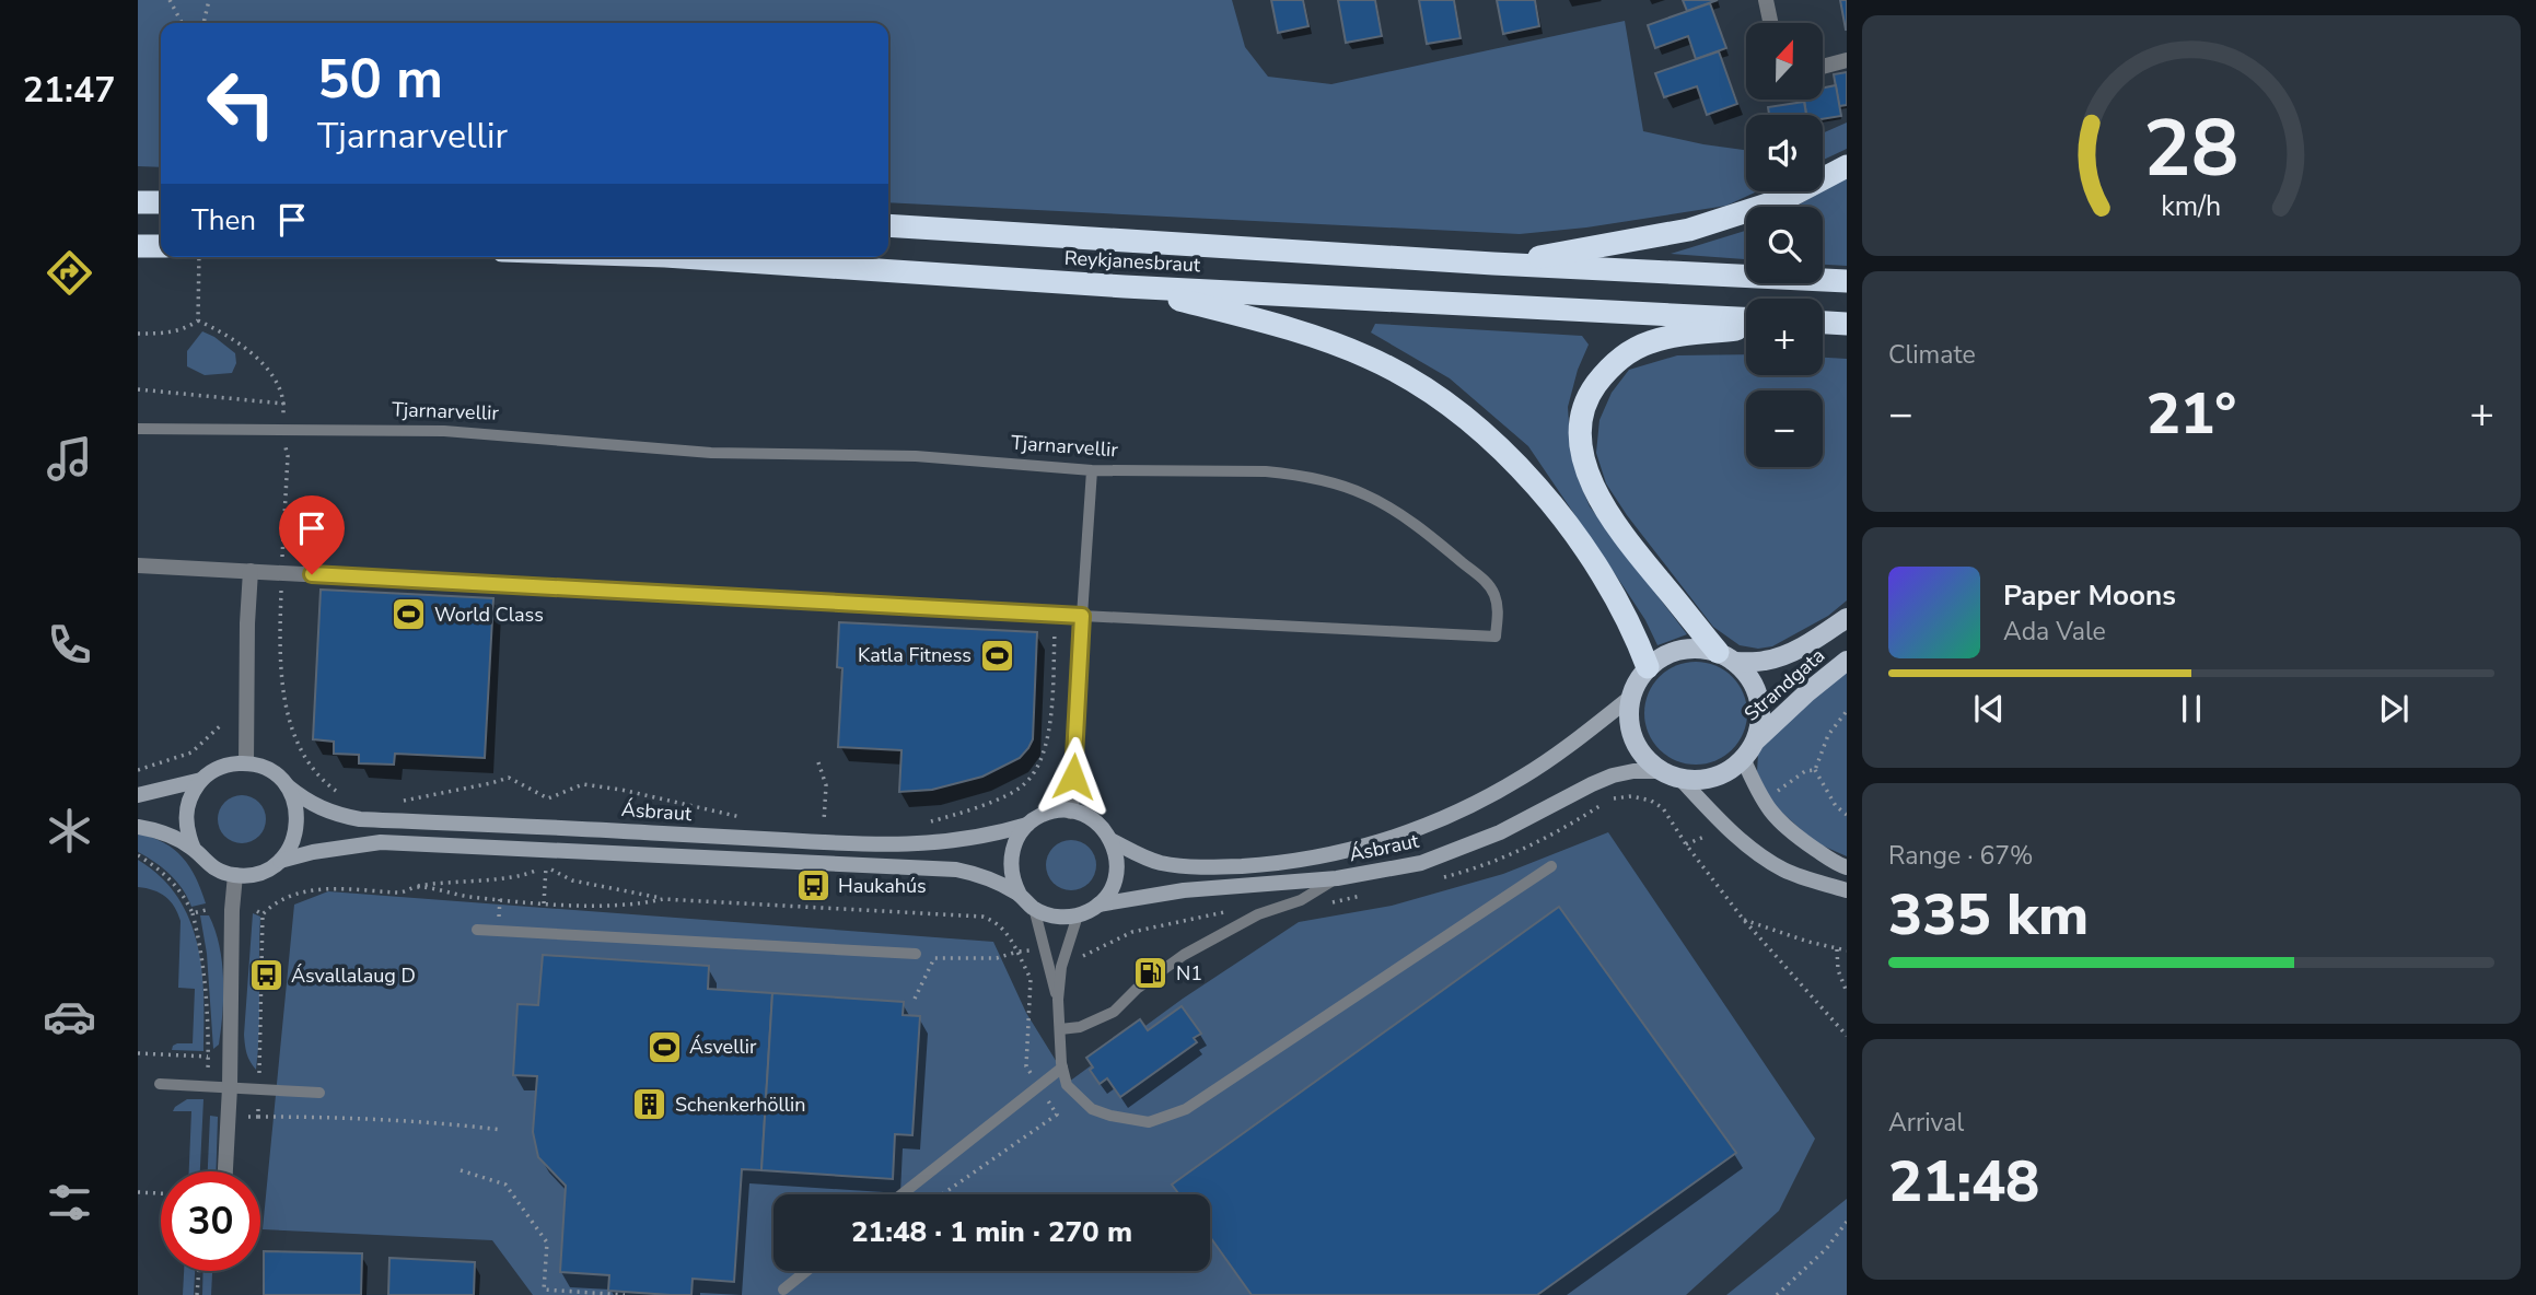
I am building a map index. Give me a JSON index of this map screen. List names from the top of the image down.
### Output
{
  "streets": {
    "highway": ["Reykjanesbraut"],
    "main road": ["Strandgata"],
    "street": ["Tjarnarvellir", "Ásbraut"]
  },
  "crossings": [
    ["Strandgata", "Ásbraut"]
  ],
  "places": {
    "sports": ["World Class", "Katla Fitness", "Ásvellir"],
    "bus stop": ["Haukahús", "Ásvallalaug D"],
    "fuel station": ["N1"],
    "building": ["Schenkerhöllin"]
  },
  "north": "top",
  "page": {
    "tabs": "21:47",
    "map_buttons": ["+", "−"],
    "turn": ["50 m", "Tjarnarvellir"],
    "then": "Then",
    "tile": [
      "Climate",
      ["Range · 67%", "335 km"],
      ["Arrival", "21:48"]
    ],
    "heat": ["−", "21°", "+"],
    "song": ["Paper Moons", "Ada Vale"],
    "limit": "30",
    "trip": "21:48 · 1 min · 270 m",
    "gauge": ["28", "km/h"]
  }
}
